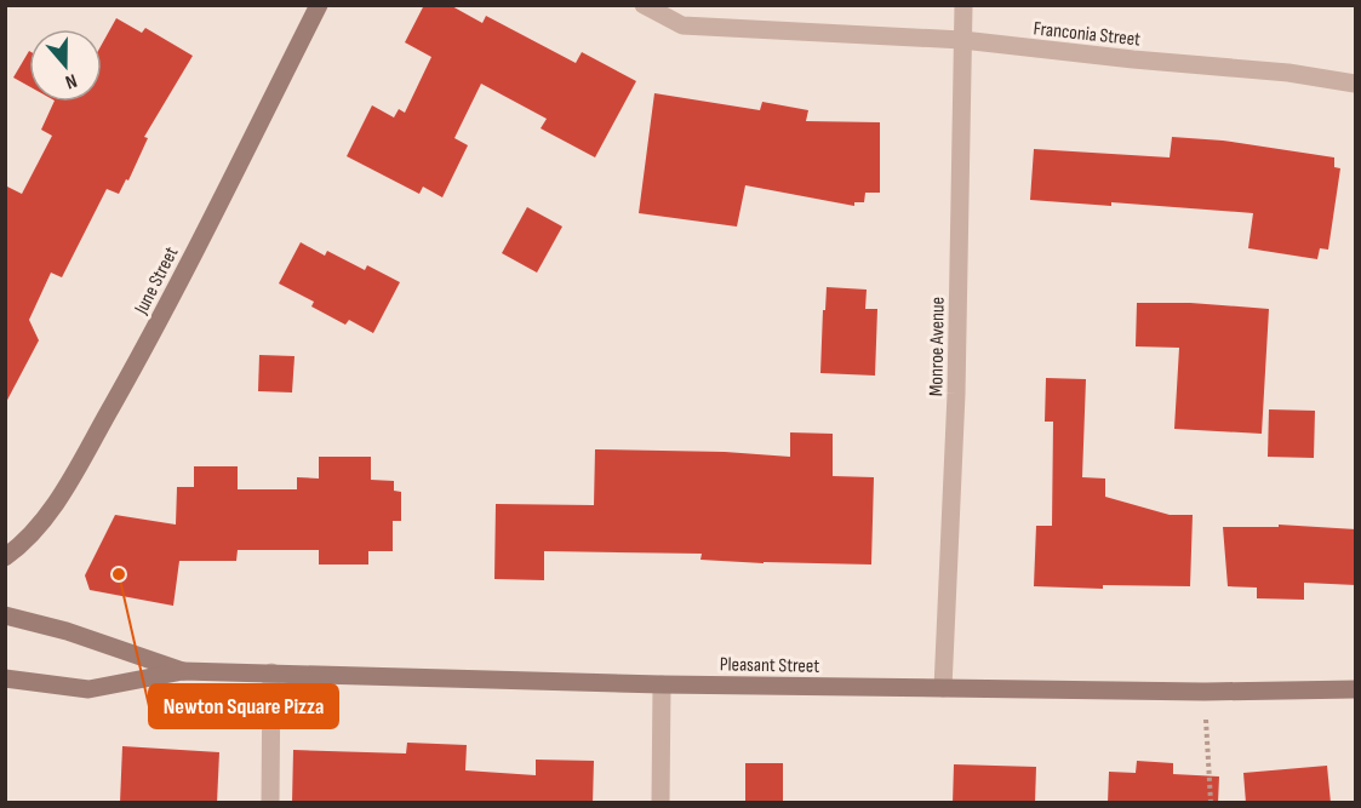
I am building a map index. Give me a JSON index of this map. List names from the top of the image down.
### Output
{
  "streets": {
    "main road": ["June Street", "Pleasant Street"],
    "street": ["Franconia Street", "Monroe Avenue"]
  },
  "crossings": [
    ["Franconia Street", "Monroe Avenue"],
    ["Monroe Avenue", "Pleasant Street"]
  ],
  "places": ["Newton Square Pizza"],
  "north": "bottom"
}
